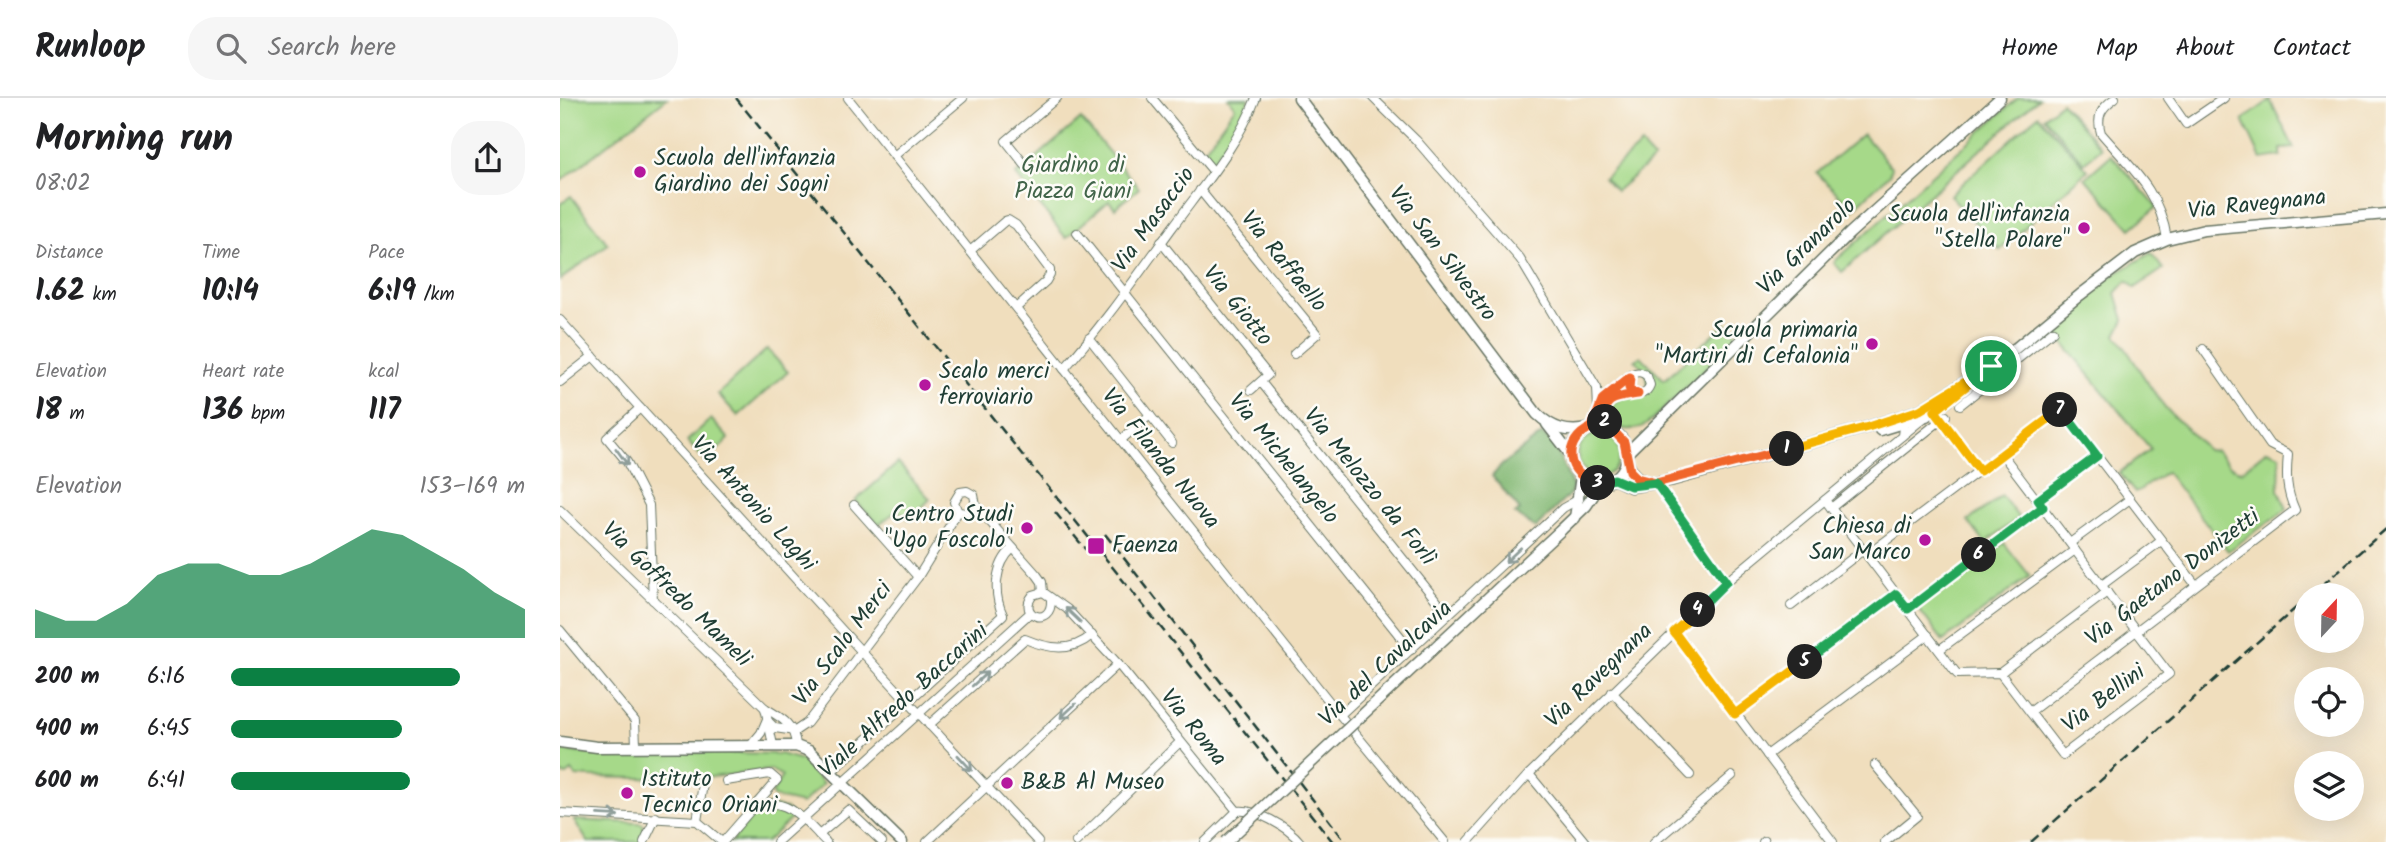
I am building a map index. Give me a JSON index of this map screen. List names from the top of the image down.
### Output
{
  "streets": {
    "main road": [
      "Via Ravegnana",
      "Via Granarolo",
      "Via San Silvestro",
      "Via del Cavalcavia"
    ],
    "street": [
      "Via Masaccio",
      "Via Raffaello",
      "Via Giotto",
      "Via Filanda Nuova",
      "Via Michelangelo",
      "Via Melozzo da Forlì",
      "Via Antonio Laghi",
      "Via Gaetano Donizetti",
      "Via Goffredo Mameli",
      "Via Scalo Merci",
      "Via Bellini",
      "Viale Alfredo Baccarini",
      "Via Roma"
    ]
  },
  "crossings": [
    ["Via Masaccio", "Via Raffaello"],
    ["Via Masaccio", "Via Giotto"],
    ["Via Masaccio", "Via Filanda Nuova"],
    ["Via Masaccio", "Via Michelangelo"],
    ["Via Granarolo", "Via San Silvestro"],
    ["Via Granarolo", "Via del Cavalcavia"],
    ["Via San Silvestro", "Via del Cavalcavia"],
    ["Via Giotto", "Via Melozzo da Forlì"],
    ["Via Filanda Nuova", "Via del Cavalcavia"],
    ["Via Michelangelo", "Via del Cavalcavia"],
    ["Via Melozzo da Forlì", "Via del Cavalcavia"],
    ["Via Antonio Laghi", "Via Scalo Merci"],
    ["Via Antonio Laghi", "Viale Alfredo Baccarini"],
    ["Via Gaetano Donizetti", "Via Bellini"],
    ["Via Goffredo Mameli", "Via Scalo Merci"],
    ["Viale Alfredo Baccarini", "Via Roma"]
  ],
  "parks": ["Giardino di Piazza Giani"],
  "places": {
    "other": [
      "Scuola dell'infanzia Giardino dei Sogni",
      "Scuola dell'infanzia \"Stella Polare\"",
      "Scuola primaria \"Martiri di Cefalonia\"",
      "Scalo merci ferroviario",
      "Centro Studi \"Ugo Foscolo\"",
      "Chiesa di San Marco",
      "B&B Al Museo",
      "Istituto Tecnico Oriani"
    ],
    "transit": ["Faenza"]
  },
  "north": "top",
  "page": {
    "header": "Runloop",
    "search": "Search here",
    "nav": [
      "Home",
      "Map",
      "About",
      "Contact"
    ],
    "heading": ["Morning run", "08:02"],
    "stats": [
      ["Distance", "1.62 km"],
      ["Time", "10:14"],
      ["Pace", "6:19 /km"],
      ["Elevation", "18 m"],
      ["Heart rate", "136 bpm"],
      ["kcal", "117"]
    ],
    "pins": [
      "7",
      "2",
      "1",
      "3",
      "6",
      "4",
      "5"
    ],
    "chart": ["Elevation", "153–169 m"],
    "list": [
      {
        "name": "200 m",
        "note": "6:16"
      },
      {
        "name": "400 m",
        "note": "6:45"
      },
      {
        "name": "600 m",
        "note": "6:41"
      }
    ]
  }
}
